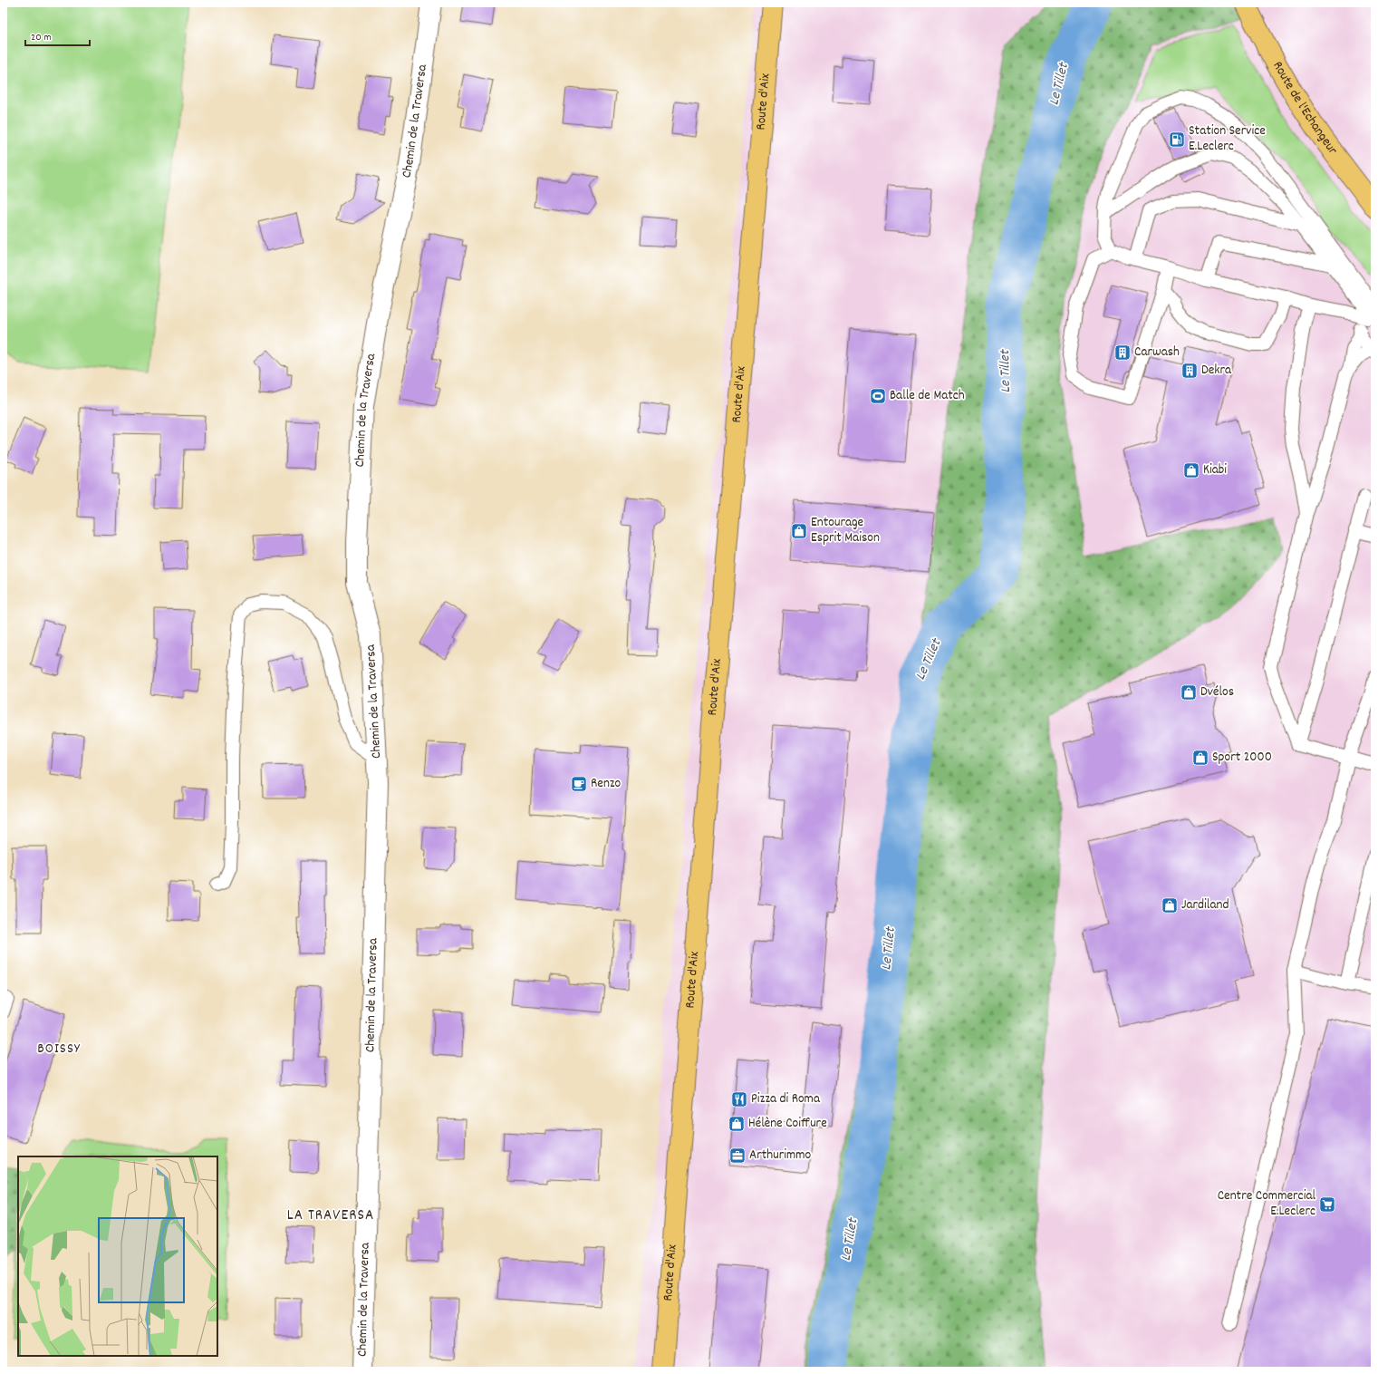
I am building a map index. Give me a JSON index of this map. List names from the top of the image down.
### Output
{
  "streets": {
    "main road": ["Route d'Aix", "Route de l'Echangeur"],
    "street": ["Chemin de la Traversa"]
  },
  "districts": ["BOISSY", "LA TRAVERSA"],
  "water": ["Le Tillet"],
  "places": {
    "fuel station": ["Station Service E.Leclerc"],
    "building": ["Carwash", "Dekra"],
    "sports": ["Balle de Match"],
    "shop": [
      "Kiabi",
      "Entourage Esprit Maison",
      "Dvélos",
      "Sport 2000",
      "Jardiland",
      "Hélène Coiffure"
    ],
    "cafe": ["Renzo"],
    "restaurant": ["Pizza di Roma"],
    "office": ["Arthurimmo"],
    "supermarket": ["Centre Commercial E.Leclerc"]
  },
  "scale_bar": "20 m"
}
